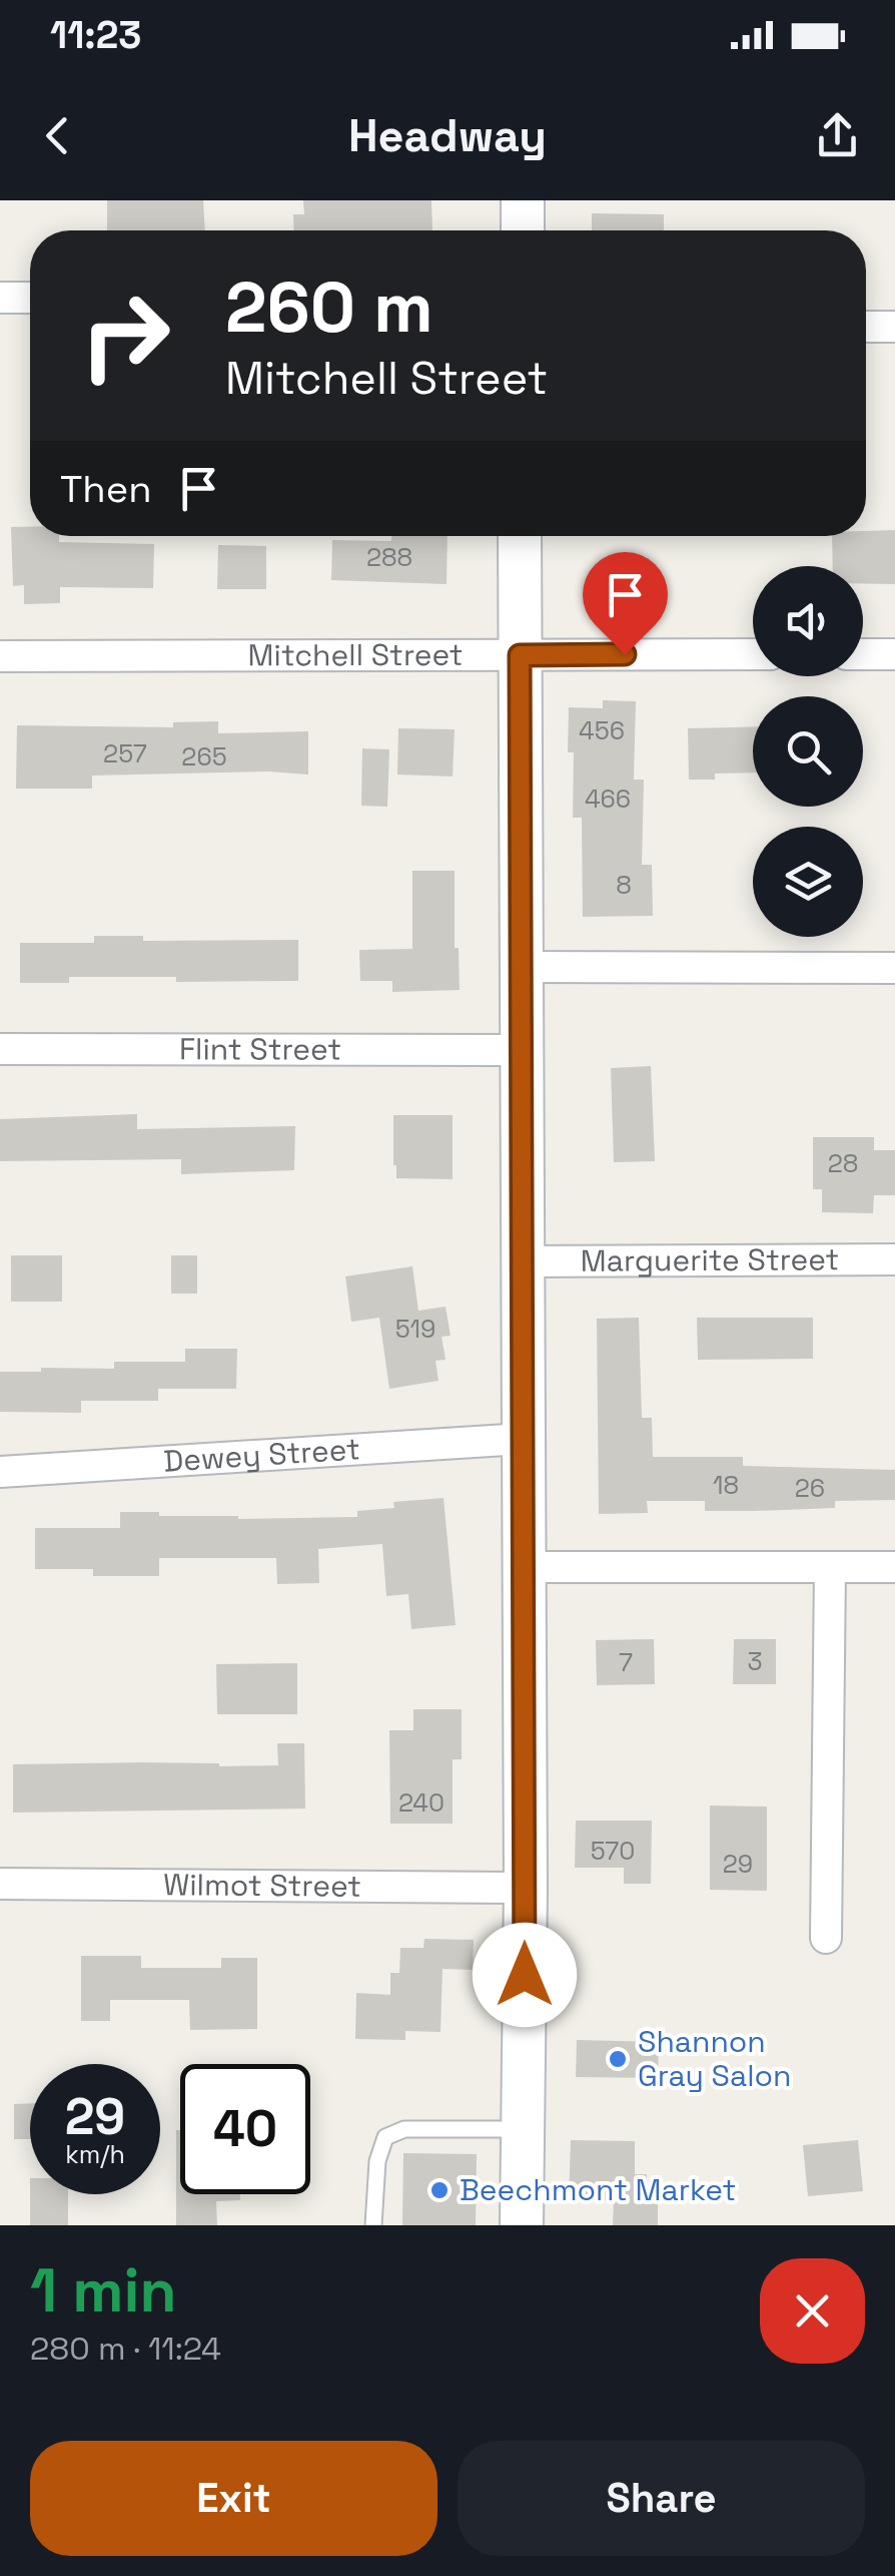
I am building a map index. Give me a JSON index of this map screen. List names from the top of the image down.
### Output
{
  "streets": {
    "street": [
      "Mitchell Street",
      "Flint Street",
      "Marguerite Street",
      "Dewey Street",
      "Wilmot Street"
    ]
  },
  "places": ["Shannon Gray Salon", "Beechmont Market"],
  "house_numbers": [
    "288",
    "456",
    "257",
    "265",
    "466",
    "8",
    "28",
    "519",
    "18",
    "26",
    "3",
    "7",
    "240",
    "570",
    "29"
  ],
  "page": {
    "status": "11:23",
    "header": "Headway",
    "turn": ["260 m", "Mitchell Street"],
    "then": "Then",
    "speed": "29 km/h",
    "limit": "40",
    "heading": ["1 min", "280 m · 11:24"],
    "buttons": ["Exit", "Share"]
  }
}
